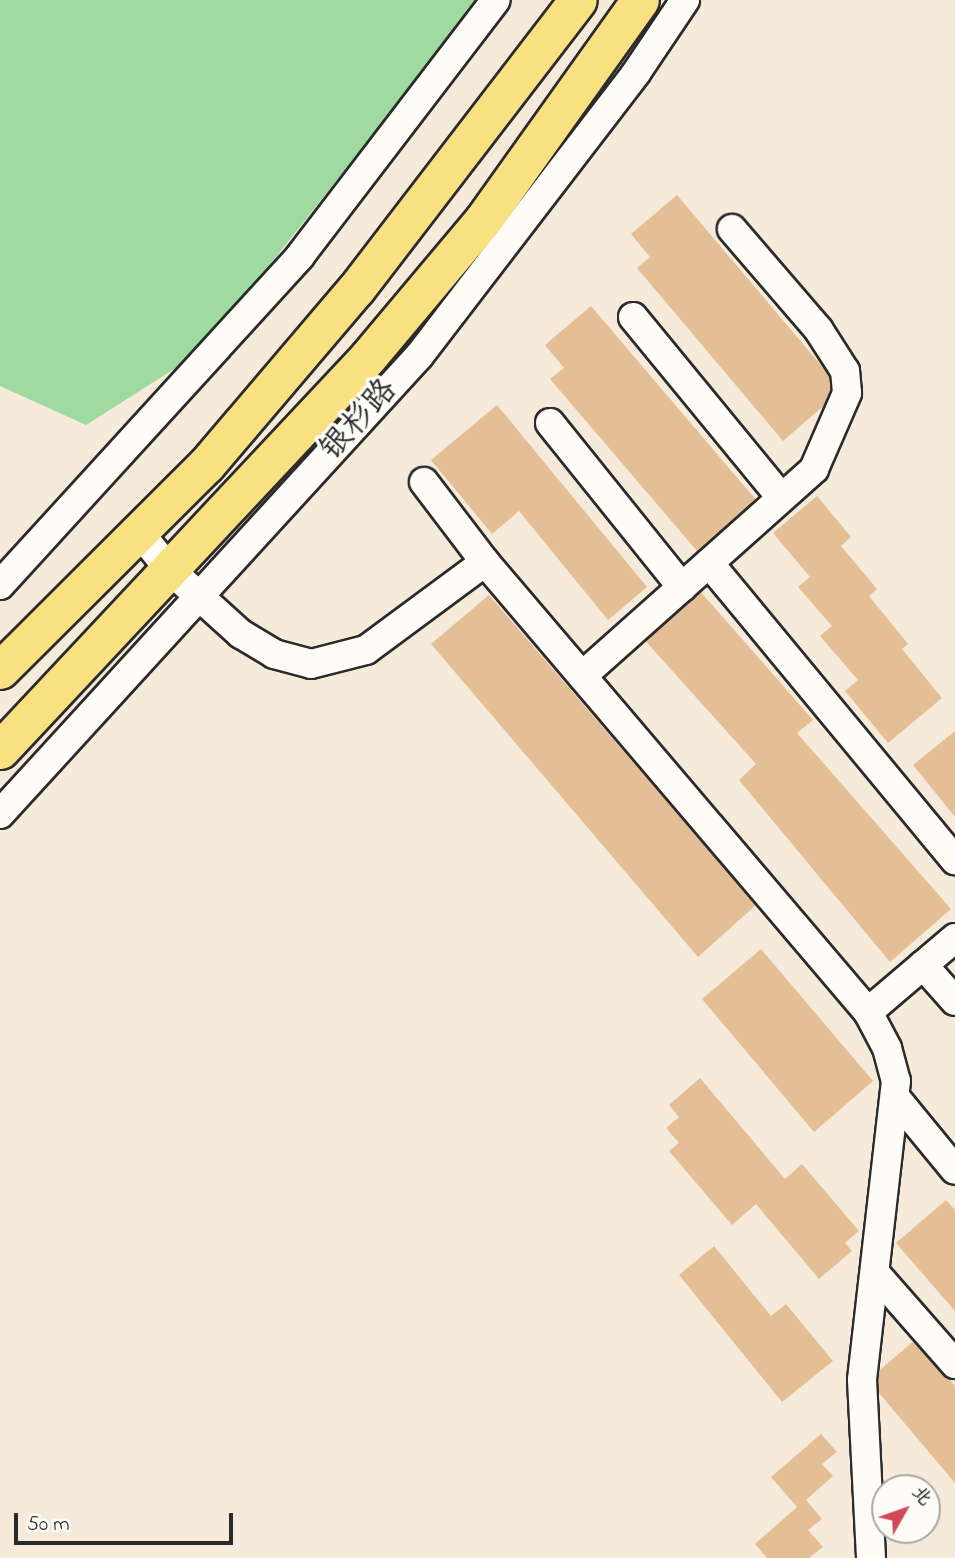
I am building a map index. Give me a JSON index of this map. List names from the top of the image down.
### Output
{
  "streets": {
    "main road": ["银杉路"]
  },
  "scale_bar": "50 m",
  "north": "top right"
}
